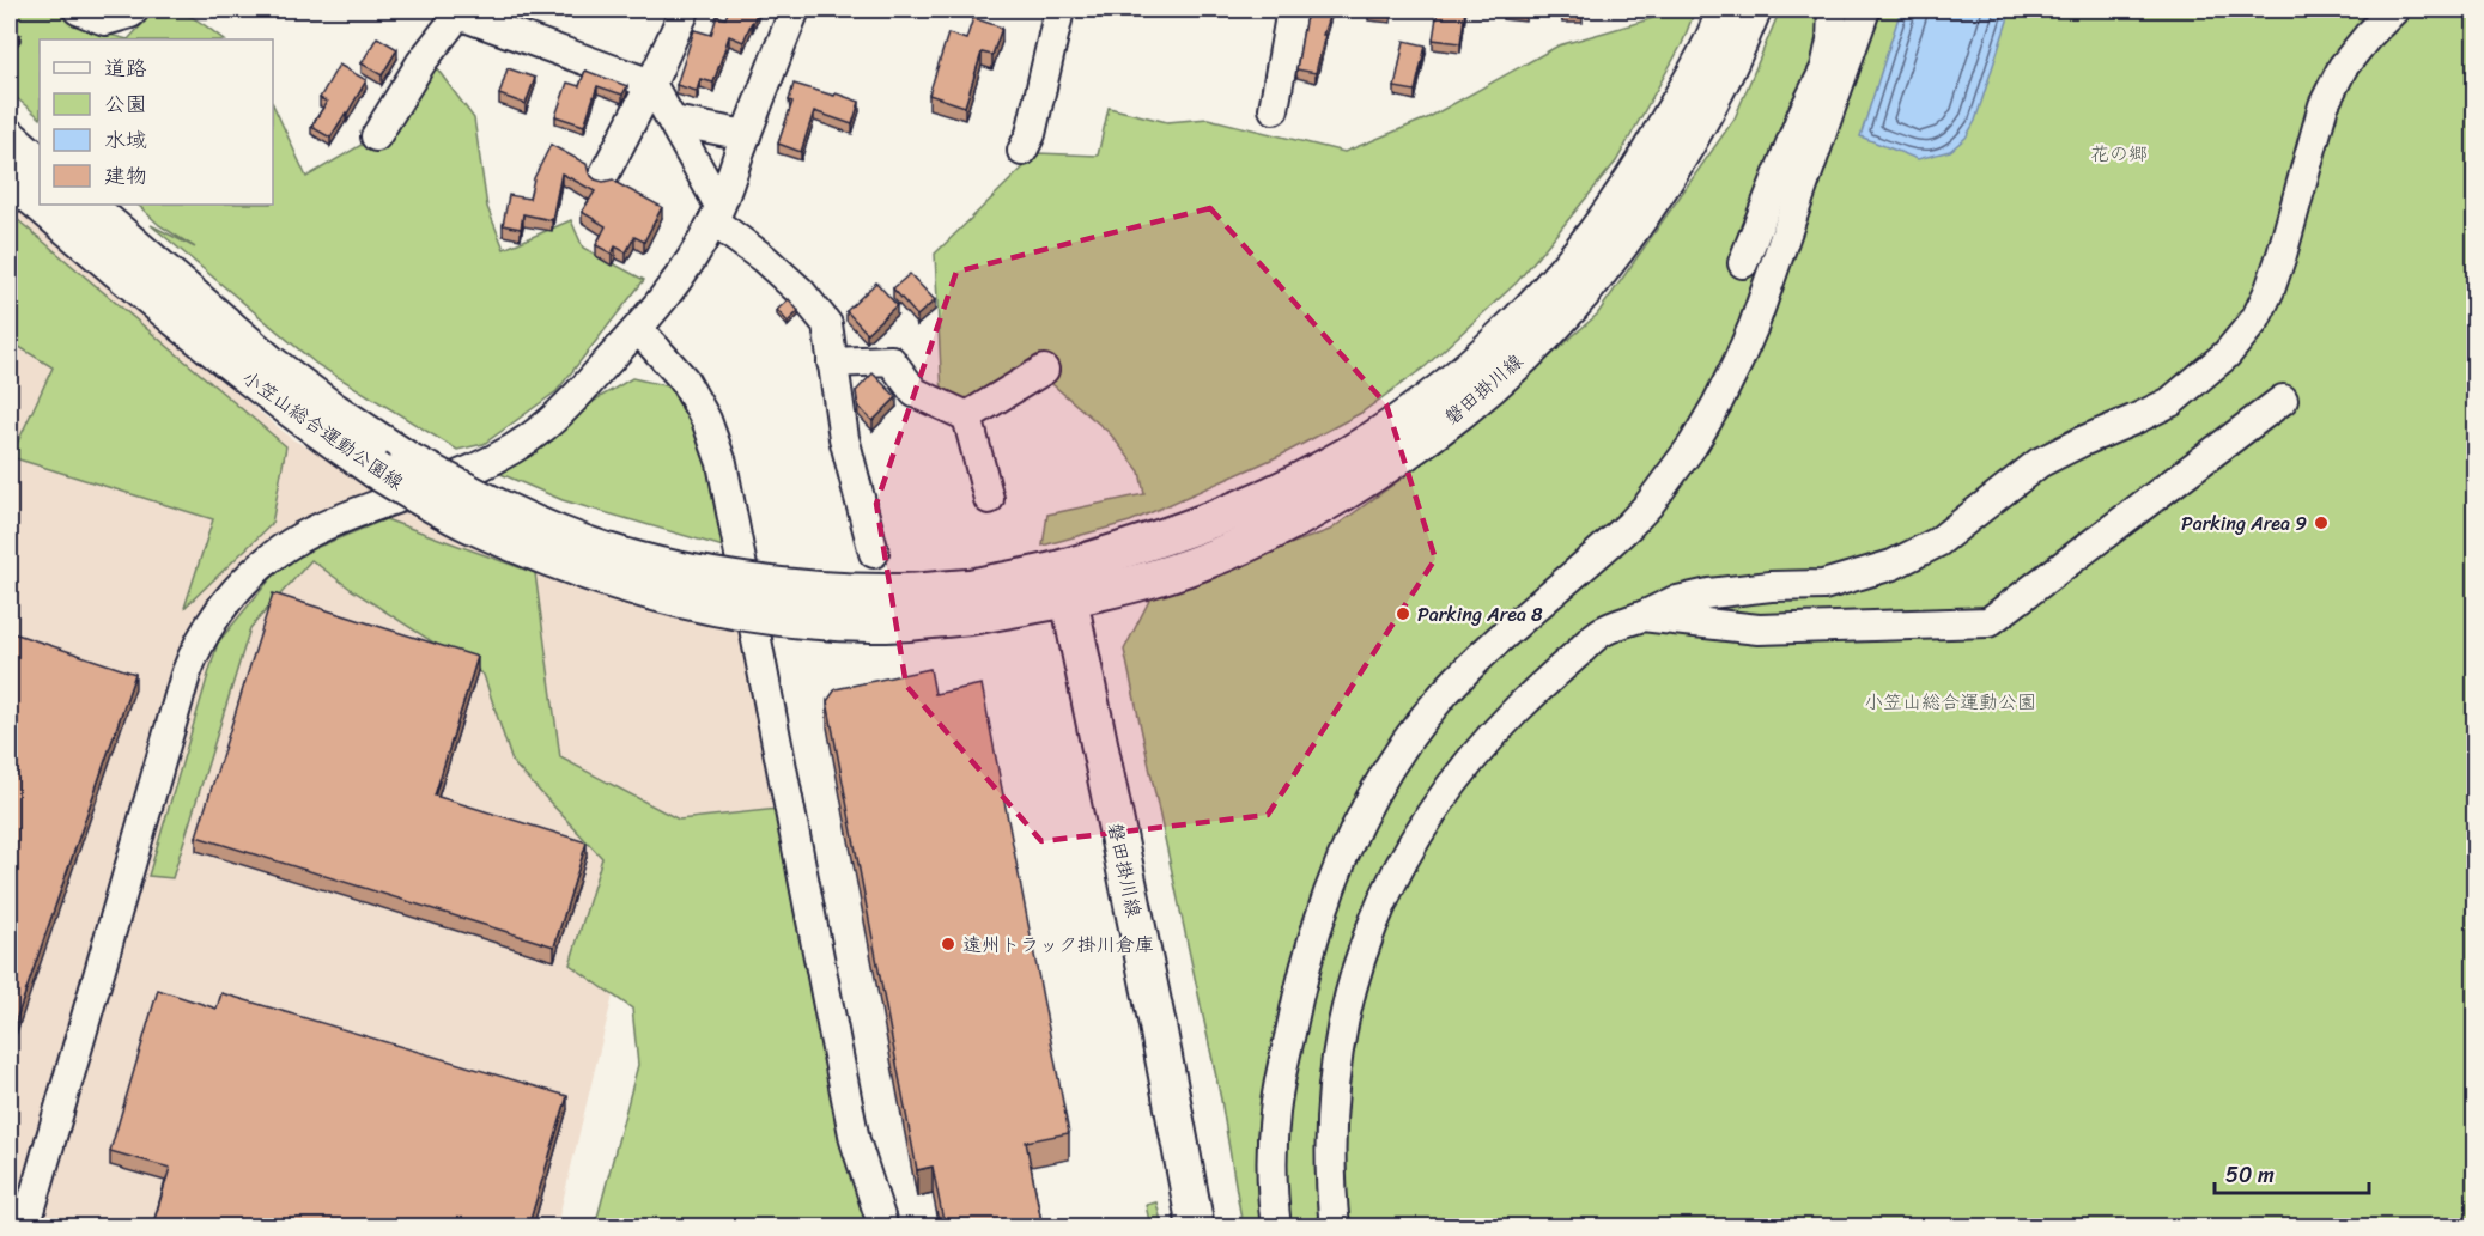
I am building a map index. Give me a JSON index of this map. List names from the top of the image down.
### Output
{
  "streets": {
    "main road": ["磐田掛川線", "小笠山総合運動公園線"]
  },
  "crossings": [
    ["磐田掛川線", "小笠山総合運動公園線"]
  ],
  "parks": ["花の郷", "小笠山総合運動公園"],
  "places": ["Parking Area 9", "Parking Area 8", "遠州トラック掛川倉庫"],
  "legend": [
    "道路",
    "公園",
    "水域",
    "建物"
  ],
  "scale_bar": "50 m"
}
